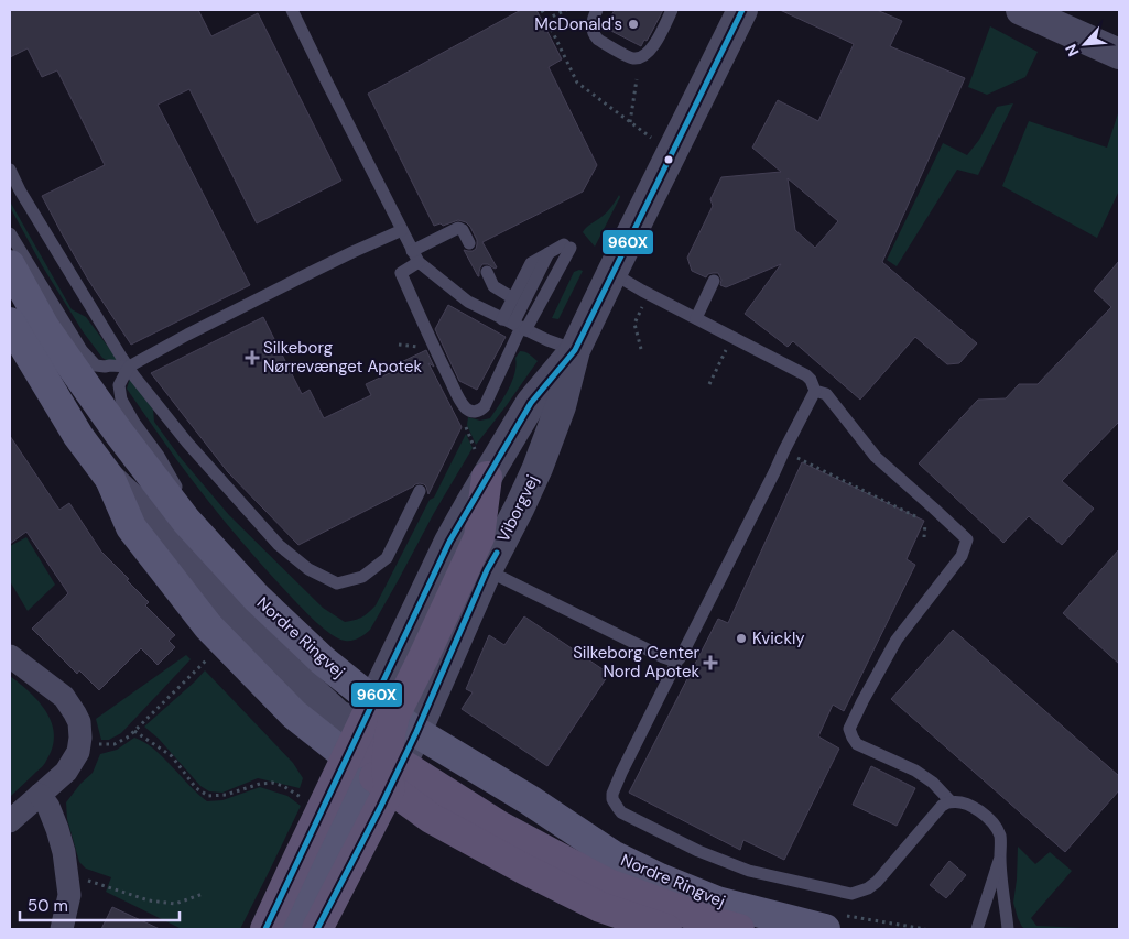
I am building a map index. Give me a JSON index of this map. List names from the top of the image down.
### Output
{
  "streets": {
    "main road": ["Viborgvej", "Nordre Ringvej"]
  },
  "crossings": [
    ["Viborgvej", "Nordre Ringvej"]
  ],
  "places": {
    "other": ["McDonald's", "Kvickly"],
    "health": ["Silkeborg Nørrevænget Apotek", "Silkeborg Center Nord Apotek"]
  },
  "lines": ["transit line 960X"],
  "scale_bar": "50 m",
  "north": "bottom left"
}
